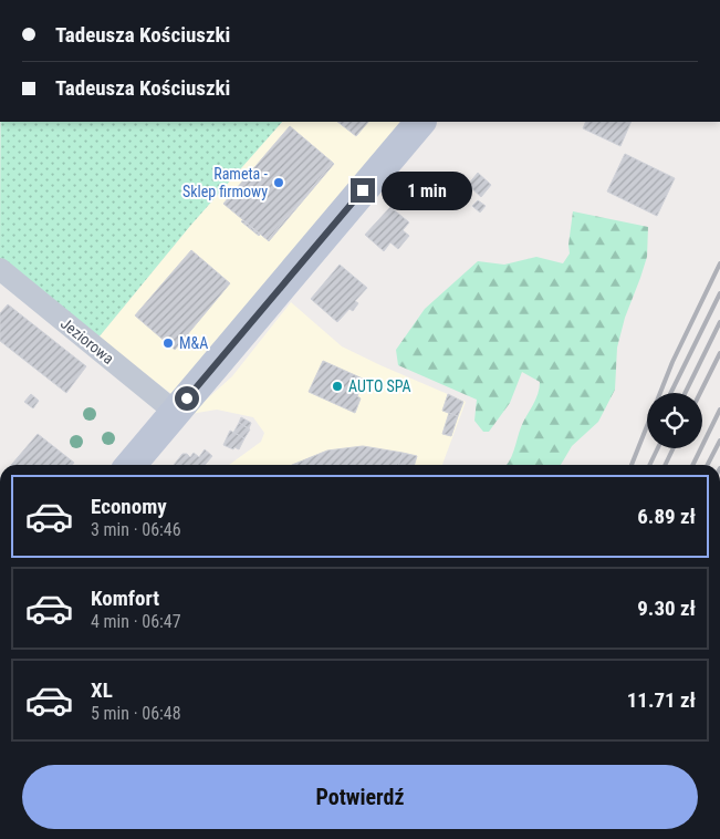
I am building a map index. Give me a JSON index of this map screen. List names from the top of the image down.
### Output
{
  "streets": {
    "street": ["Jeziorowa"]
  },
  "places": ["Rameta - Sklep firmowy", "M&A", "AUTO SPA"],
  "page": {
    "banner": ["Tadeusza Kościuszki", "Tadeusza Kościuszki"],
    "bubble": "1 min",
    "list": [
      {
        "name": "Economy",
        "note": "3 min · 06:46",
        "value": "6.89 zł"
      },
      {
        "name": "Komfort",
        "note": "4 min · 06:47",
        "value": "9.30 zł"
      },
      {
        "name": "XL",
        "note": "5 min · 06:48",
        "value": "11.71 zł"
      }
    ],
    "buttons": "Potwierdź"
  }
}
